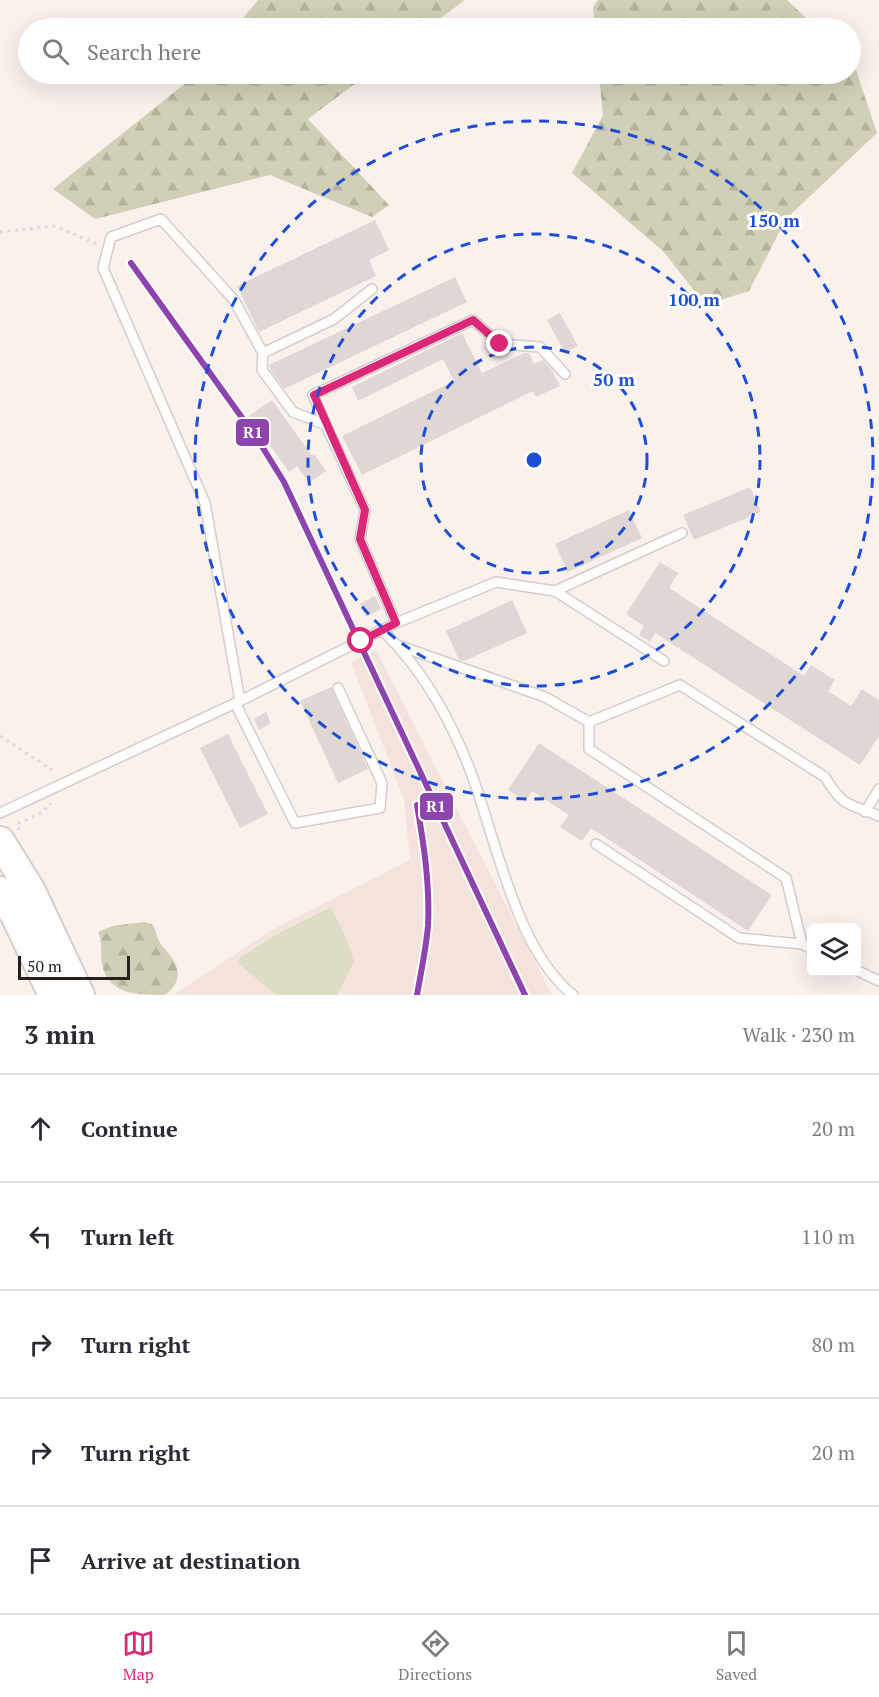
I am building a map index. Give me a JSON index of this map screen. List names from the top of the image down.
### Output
{
  "lines": ["transit line R1"],
  "scale_bar": "50 m",
  "page": {
    "search": "Search here",
    "scale": "50 m",
    "heading": ["3 min", "Walk · 230 m"],
    "list": [
      ["Continue", "20 m"],
      ["Turn left", "110 m"],
      ["Turn right", "80 m"],
      ["Turn right", "20 m"],
      "Arrive at destination"
    ],
    "nav": ["Map", "Directions", "Saved"]
  },
  "rings": ["150 m", "100 m", "50 m"]
}
